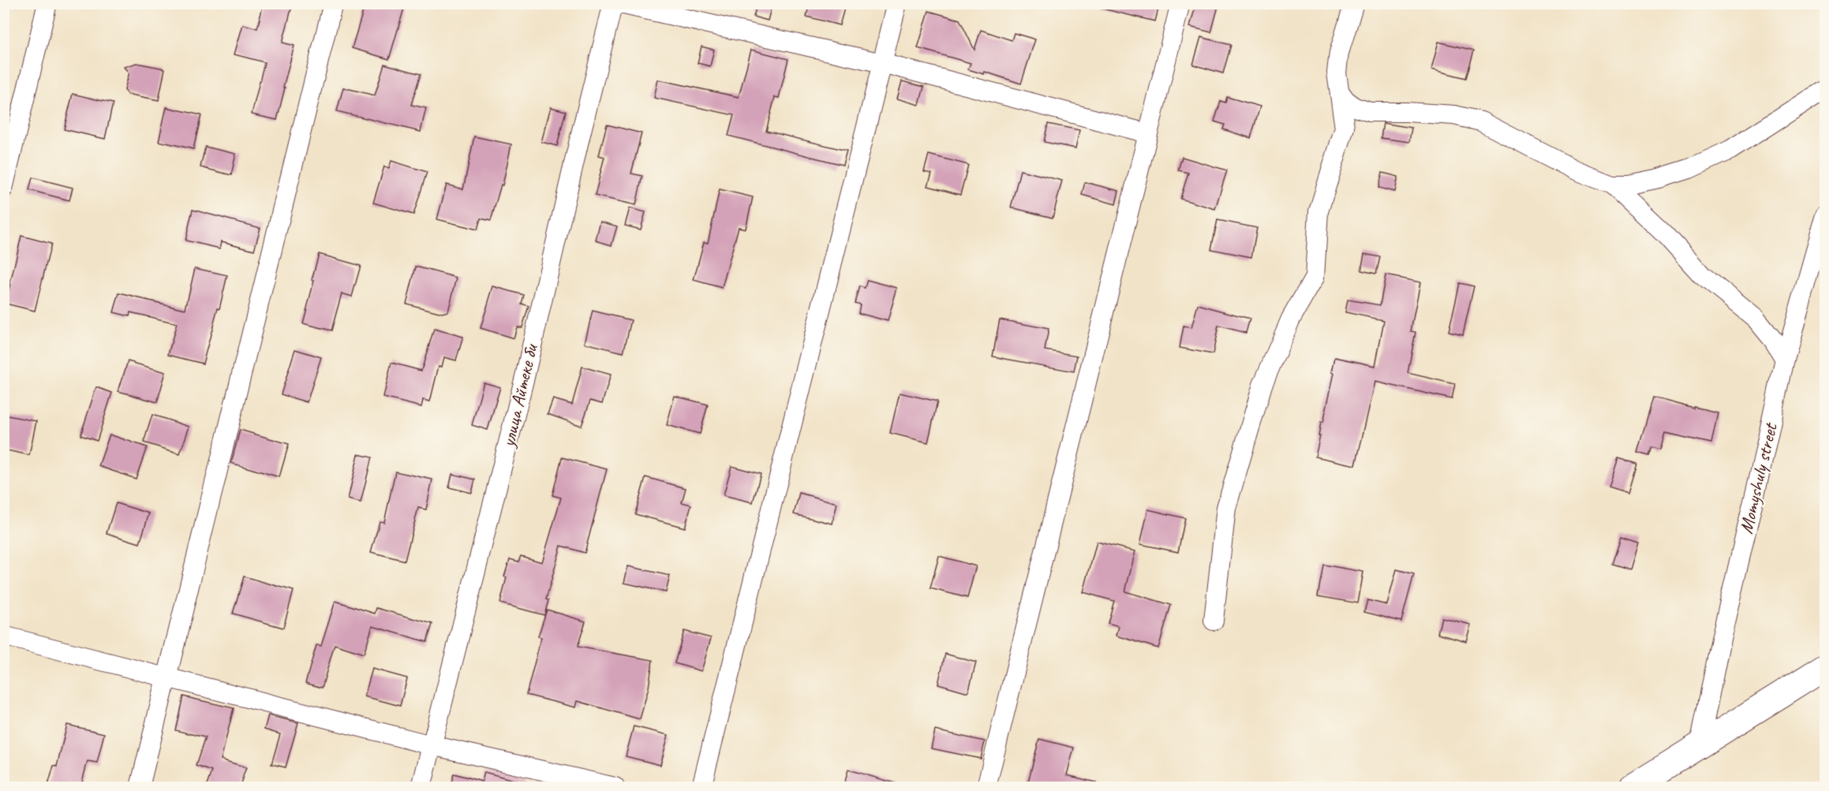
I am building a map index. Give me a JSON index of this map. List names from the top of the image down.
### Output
{
  "streets": {
    "street": ["улица Айтеке би", "Momyshuly street"]
  }
}
